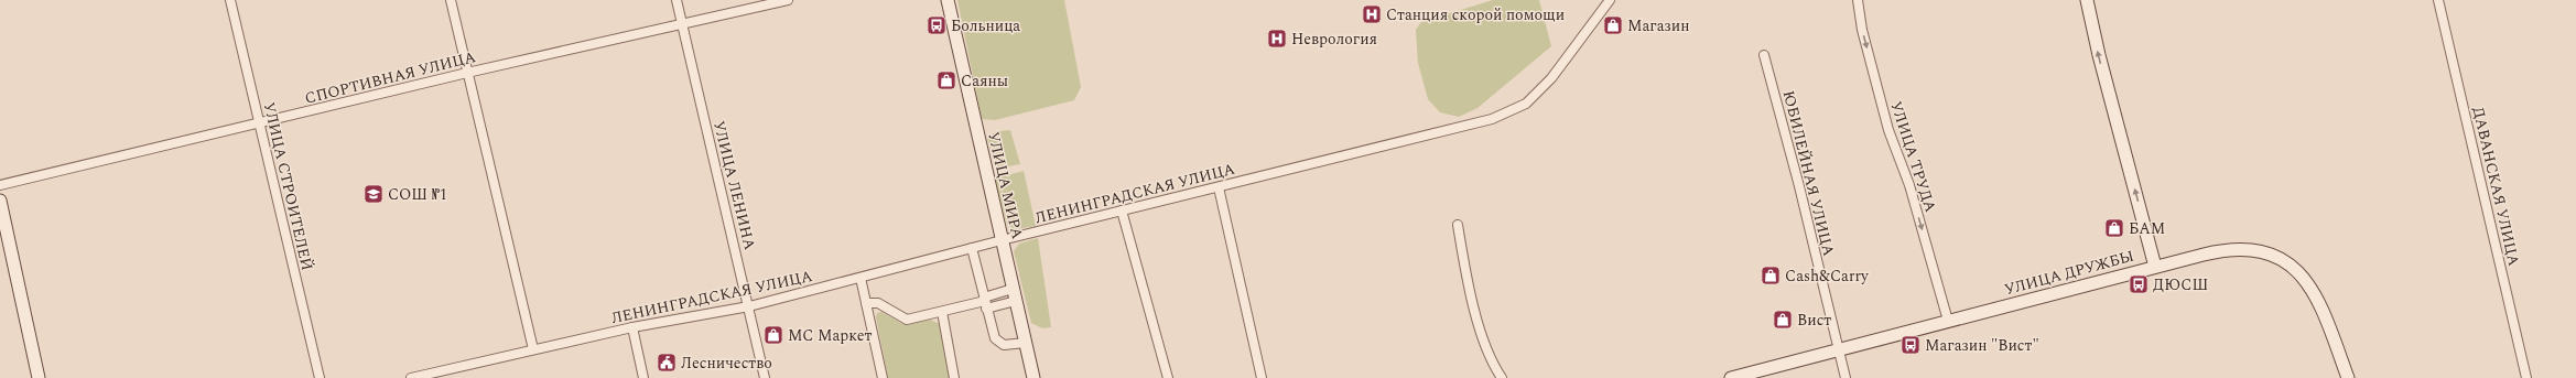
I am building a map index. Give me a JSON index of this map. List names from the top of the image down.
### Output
{
  "streets": {
    "street": [
      "СПОРТИВНАЯ УЛИЦА",
      "УЛИЦА ТРУДА",
      "ЮБИЛЕЙНАЯ УЛИЦА",
      "УЛИЦА ЛЕНИНА",
      "УЛИЦА МИРА",
      "УЛИЦА СТРОИТЕЛЕЙ",
      "ДАВАНСКАЯ УЛИЦА",
      "ЛЕНИНГРАДСКАЯ УЛИЦА",
      "УЛИЦА ДРУЖБЫ"
    ]
  },
  "crossings": [
    ["СПОРТИВНАЯ УЛИЦА", "УЛИЦА ЛЕНИНА"],
    ["СПОРТИВНАЯ УЛИЦА", "УЛИЦА СТРОИТЕЛЕЙ"],
    ["УЛИЦА ТРУДА", "УЛИЦА ДРУЖБЫ"],
    ["ЮБИЛЕЙНАЯ УЛИЦА", "УЛИЦА ДРУЖБЫ"],
    ["УЛИЦА ЛЕНИНА", "ЛЕНИНГРАДСКАЯ УЛИЦА"],
    ["УЛИЦА МИРА", "ЛЕНИНГРАДСКАЯ УЛИЦА"]
  ],
  "one_way": ["УЛИЦА ТРУДА"],
  "places": {
    "hospital": ["Станция скорой помощи", "Неврология"],
    "bus stop": ["Больница", "ДЮСШ", "Магазин \"Вист\""],
    "shop": [
      "Магазин",
      "Саяны",
      "БАМ",
      "Cash&Carry",
      "Вист",
      "МС Маркет"
    ],
    "school or university": ["СОШ №1"],
    "public building": ["Лесничество"]
  }
}
